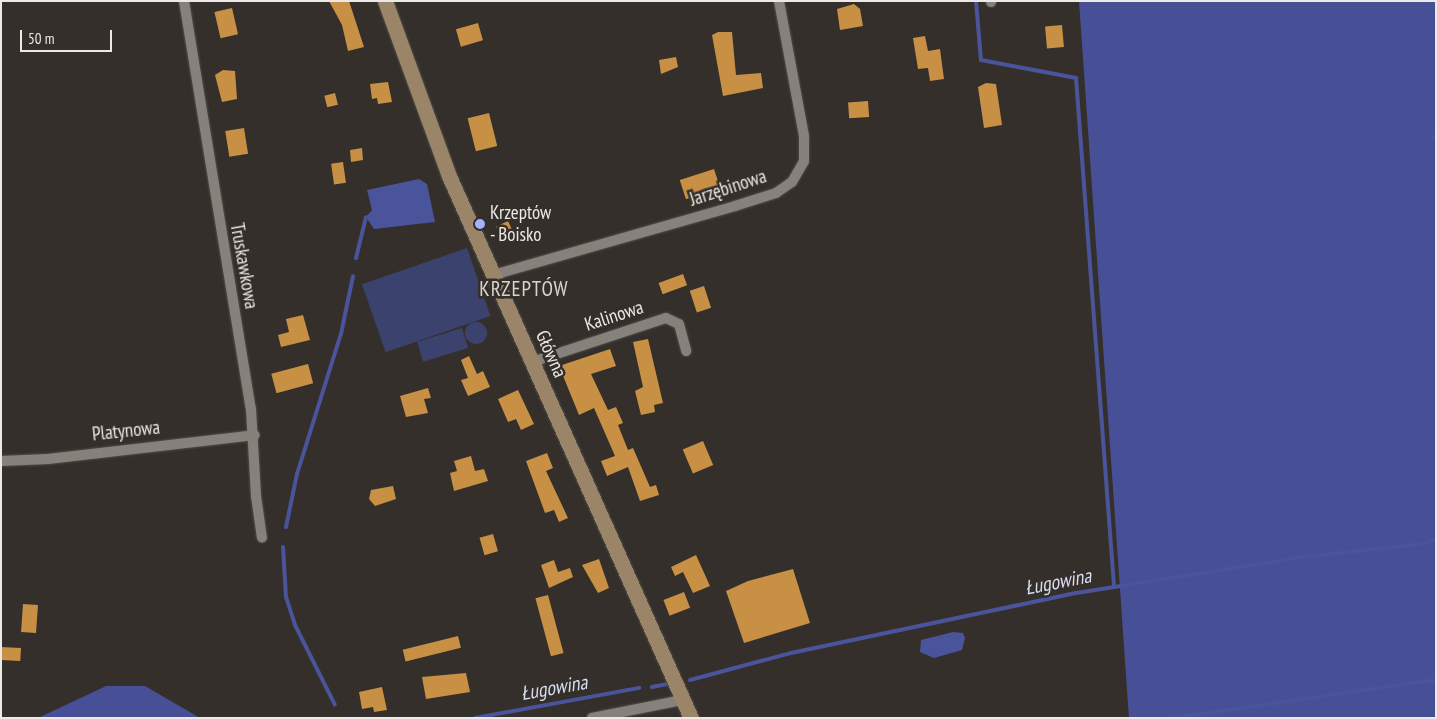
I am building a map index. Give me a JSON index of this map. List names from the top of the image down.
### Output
{
  "streets": {
    "street": [
      "Jarzębinowa",
      "Truskawkowa",
      "Kalinowa",
      "Główna",
      "Platynowa"
    ]
  },
  "crossings": [
    ["Jarzębinowa", "Główna"],
    ["Truskawkowa", "Platynowa"],
    ["Kalinowa", "Główna"]
  ],
  "districts": ["KRZEPTÓW"],
  "water": ["Ługowina"],
  "places": ["Krzeptów - Boisko"],
  "scale_bar": "50 m"
}
